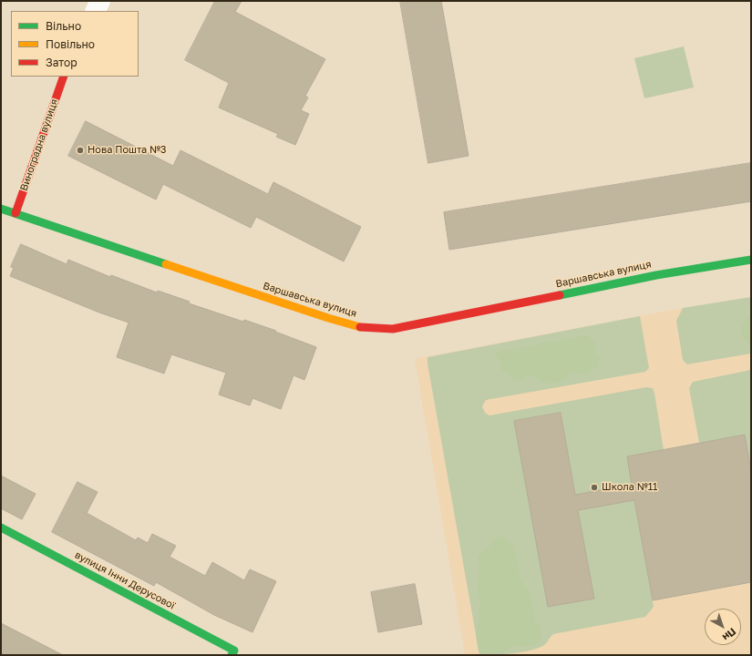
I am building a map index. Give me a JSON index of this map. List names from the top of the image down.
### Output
{
  "streets": {
    "street": ["Виноградна вулиця", "Варшавська вулиця", "вулиця Інни Дерусової"]
  },
  "crossings": [
    ["Виноградна вулиця", "Варшавська вулиця"]
  ],
  "places": ["Нова Пошта №3", "Школа №11"],
  "legend": ["Вільно", "Повільно", "Затор"],
  "north": "bottom right"
}
